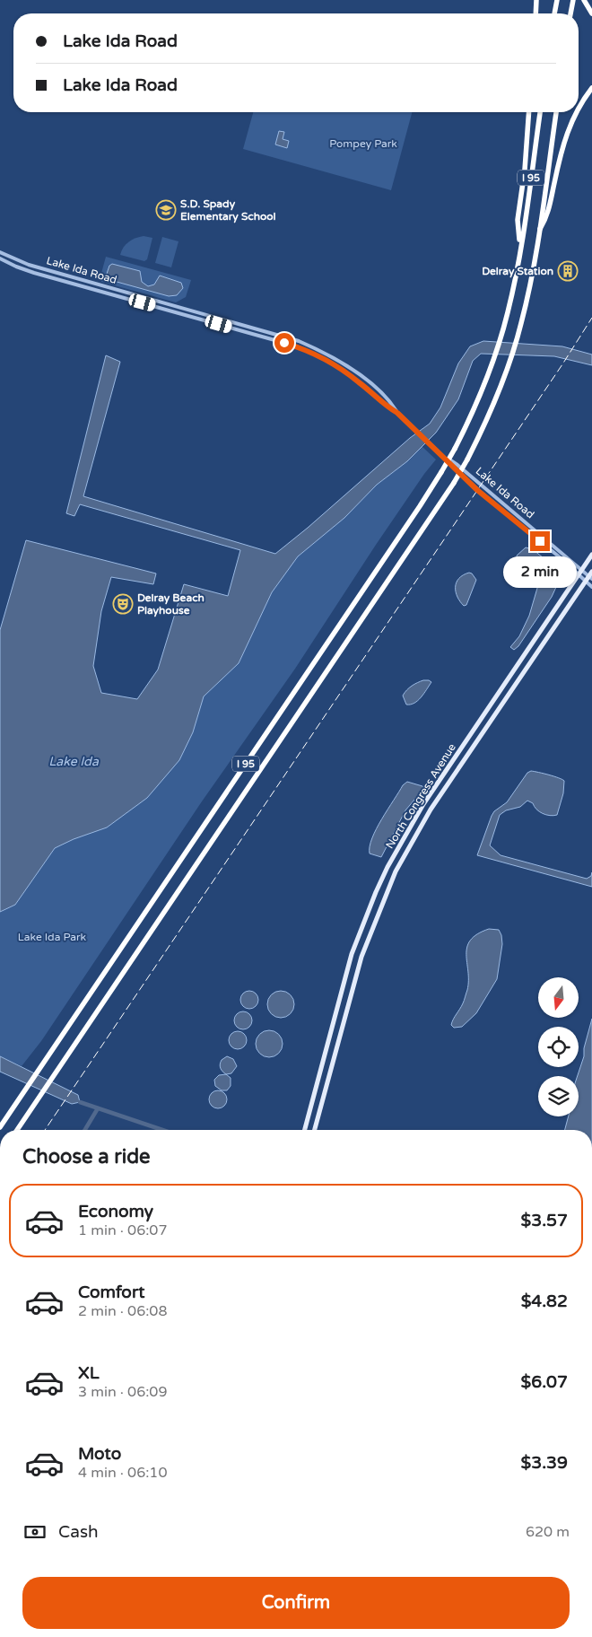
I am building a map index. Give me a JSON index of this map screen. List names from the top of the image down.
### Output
{
  "streets": {
    "highway": ["I 95"],
    "main road": ["North Congress Avenue"],
    "street": ["Lake Ida Road"]
  },
  "crossings": [
    ["Lake Ida Road", "North Congress Avenue"]
  ],
  "water": ["Lake Ida"],
  "parks": ["Pompey Park", "Lake Ida Park"],
  "places": {
    "school or university": ["S.D. Spady Elementary School"],
    "building": ["Delray Station"],
    "theatre": ["Delray Beach Playhouse"]
  },
  "north": "bottom",
  "page": {
    "banner": ["Lake Ida Road", "Lake Ida Road"],
    "bubble": "2 min",
    "heading": "Choose a ride",
    "list": [
      {
        "name": "Economy",
        "note": "1 min · 06:07",
        "value": "$3.57"
      },
      {
        "name": "Comfort",
        "note": "2 min · 06:08",
        "value": "$4.82"
      },
      {
        "name": "XL",
        "note": "3 min · 06:09",
        "value": "$6.07"
      },
      {
        "name": "Moto",
        "note": "4 min · 06:10",
        "value": "$3.39"
      }
    ],
    "pay": ["Cash", "620 m"],
    "buttons": "Confirm"
  }
}
